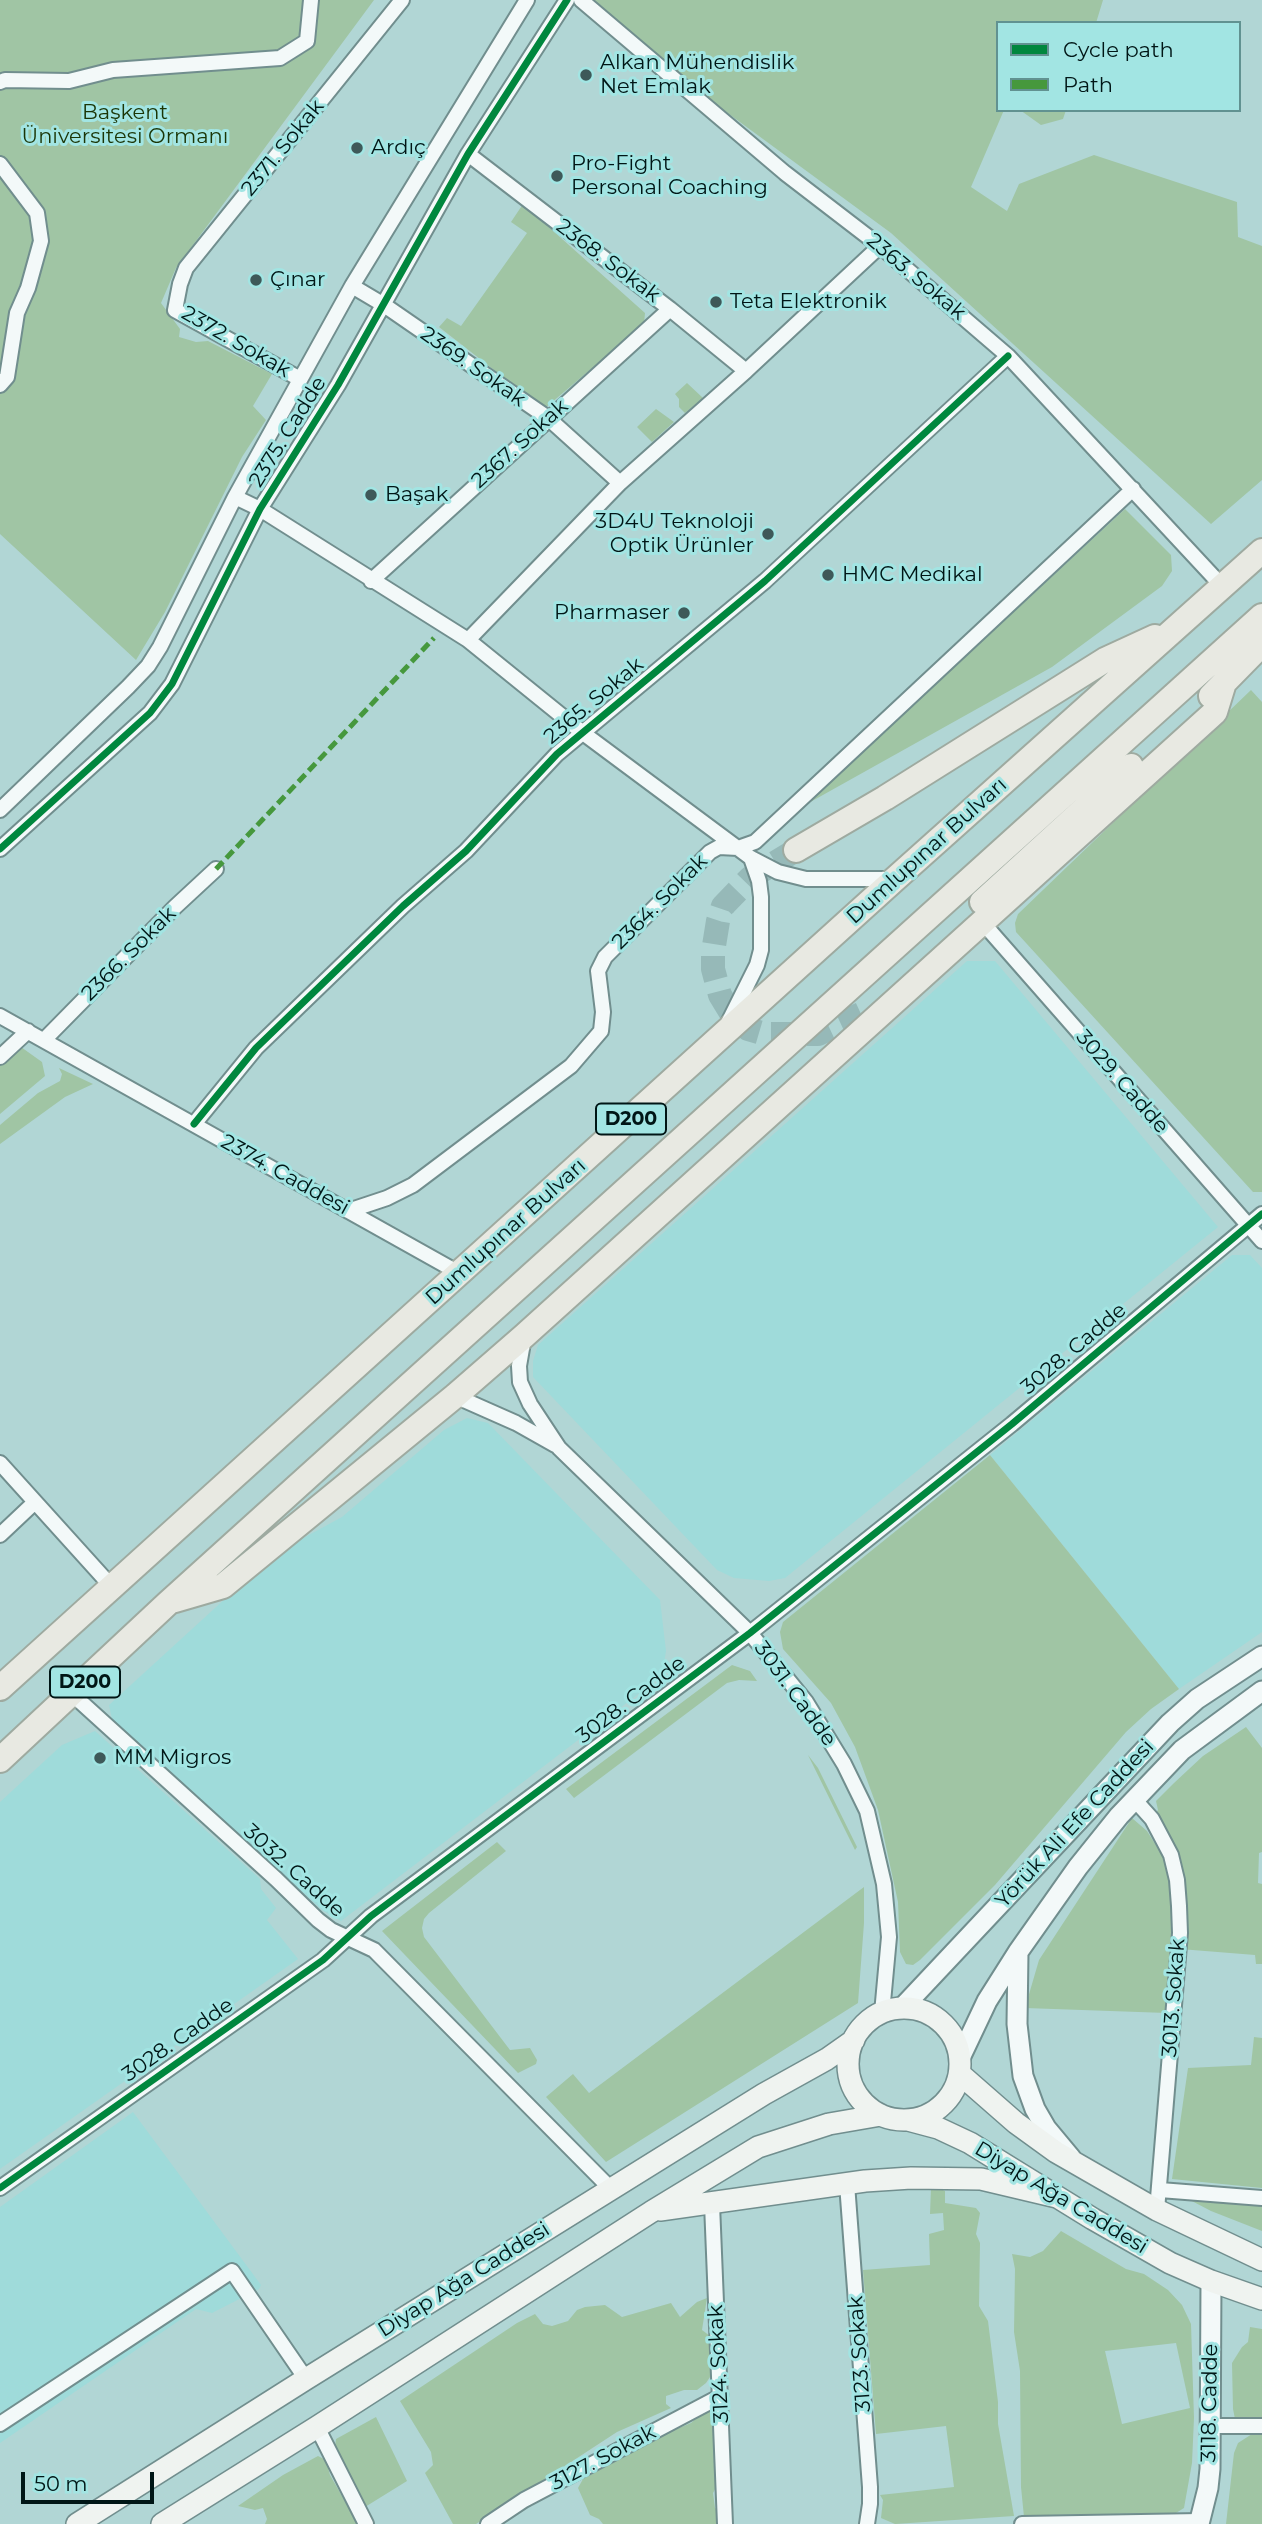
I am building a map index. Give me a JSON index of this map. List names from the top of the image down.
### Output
{
  "streets": {
    "highway": ["Dumlupınar Bulvarı", "D200"],
    "main road": ["Diyap Ağa Caddesi"],
    "street": [
      "2371. Sokak",
      "2368. Sokak",
      "2363. Sokak",
      "2372. Sokak",
      "2369. Sokak",
      "2375. Cadde",
      "2367. Sokak",
      "2365. Sokak",
      "2364. Sokak",
      "2366. Sokak",
      "3029. Cadde",
      "2374. Caddesi",
      "3028. Cadde",
      "3031. Cadde",
      "Yörük Ali Efe Caddesi",
      "3032. Cadde",
      "3013. Sokak",
      "3123. Sokak",
      "3124. Sokak",
      "3118. Cadde",
      "3127. Sokak"
    ]
  },
  "crossings": [
    ["2371. Sokak", "2372. Sokak"],
    ["2368. Sokak", "2375. Cadde"],
    ["2368. Sokak", "2367. Sokak"],
    ["2363. Sokak", "2365. Sokak"],
    ["2363. Sokak", "Dumlupınar Bulvarı"],
    ["2363. Sokak", "2364. Sokak"],
    ["2372. Sokak", "2375. Cadde"],
    ["2369. Sokak", "2375. Cadde"],
    ["2369. Sokak", "2367. Sokak"],
    ["2365. Sokak", "2374. Caddesi"],
    ["Dumlupınar Bulvarı", "2374. Caddesi"],
    ["2364. Sokak", "2374. Caddesi"],
    ["2366. Sokak", "2374. Caddesi"],
    ["3029. Cadde", "3028. Cadde"],
    ["D200", "3032. Cadde"],
    ["3028. Cadde", "3031. Cadde"],
    ["3028. Cadde", "3032. Cadde"],
    ["3031. Cadde", "Yörük Ali Efe Caddesi"],
    ["3031. Cadde", "Diyap Ağa Caddesi"],
    ["Yörük Ali Efe Caddesi", "3013. Sokak"],
    ["Yörük Ali Efe Caddesi", "Diyap Ağa Caddesi"],
    ["3032. Cadde", "Diyap Ağa Caddesi"],
    ["3013. Sokak", "Diyap Ağa Caddesi"],
    ["Diyap Ağa Caddesi", "3118. Cadde"],
    ["3124. Sokak", "3127. Sokak"]
  ],
  "parks": ["Başkent Üniversitesi Ormanı"],
  "places": [
    "Alkan Mühendislik Net Emlak",
    "Ardıç",
    "Pro-Fight Personal Coaching",
    "Çınar",
    "Teta Elektronik",
    "Başak",
    "3D4U Teknoloji Optik Ürünler",
    "HMC Medikal",
    "Pharmaser",
    "MM Migros"
  ],
  "legend": ["Cycle path", "Path"],
  "scale_bar": "50 m"
}
